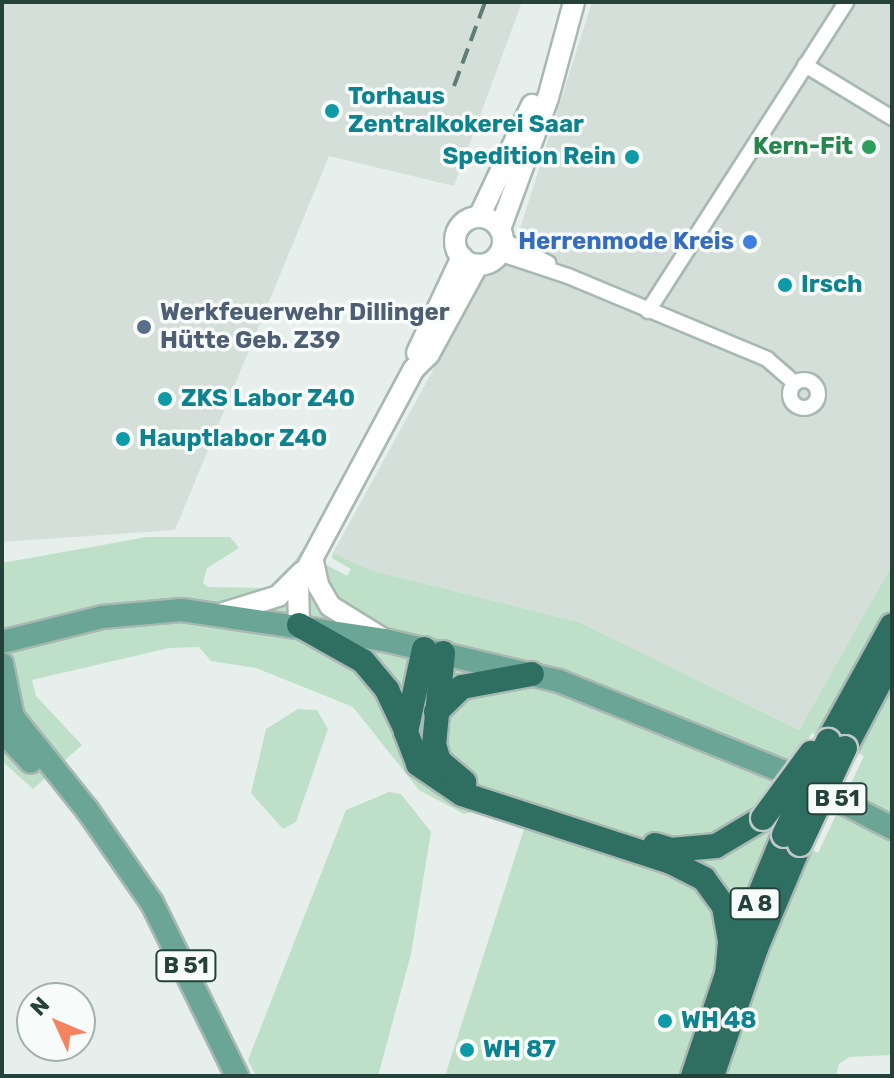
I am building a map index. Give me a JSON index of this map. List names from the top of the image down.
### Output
{
  "streets": {
    "highway": ["A 8"],
    "main road": ["B 51"]
  },
  "places": [
    "Torhaus Zentralkokerei Saar",
    "Kern-Fit",
    "Spedition Rein",
    "Herrenmode Kreis",
    "Irsch",
    "Werkfeuerwehr Dillinger Hütte Geb. Z39",
    "ZKS Labor Z40",
    "Hauptlabor Z40",
    "WH 48",
    "WH 87"
  ],
  "north": "top left"
}
